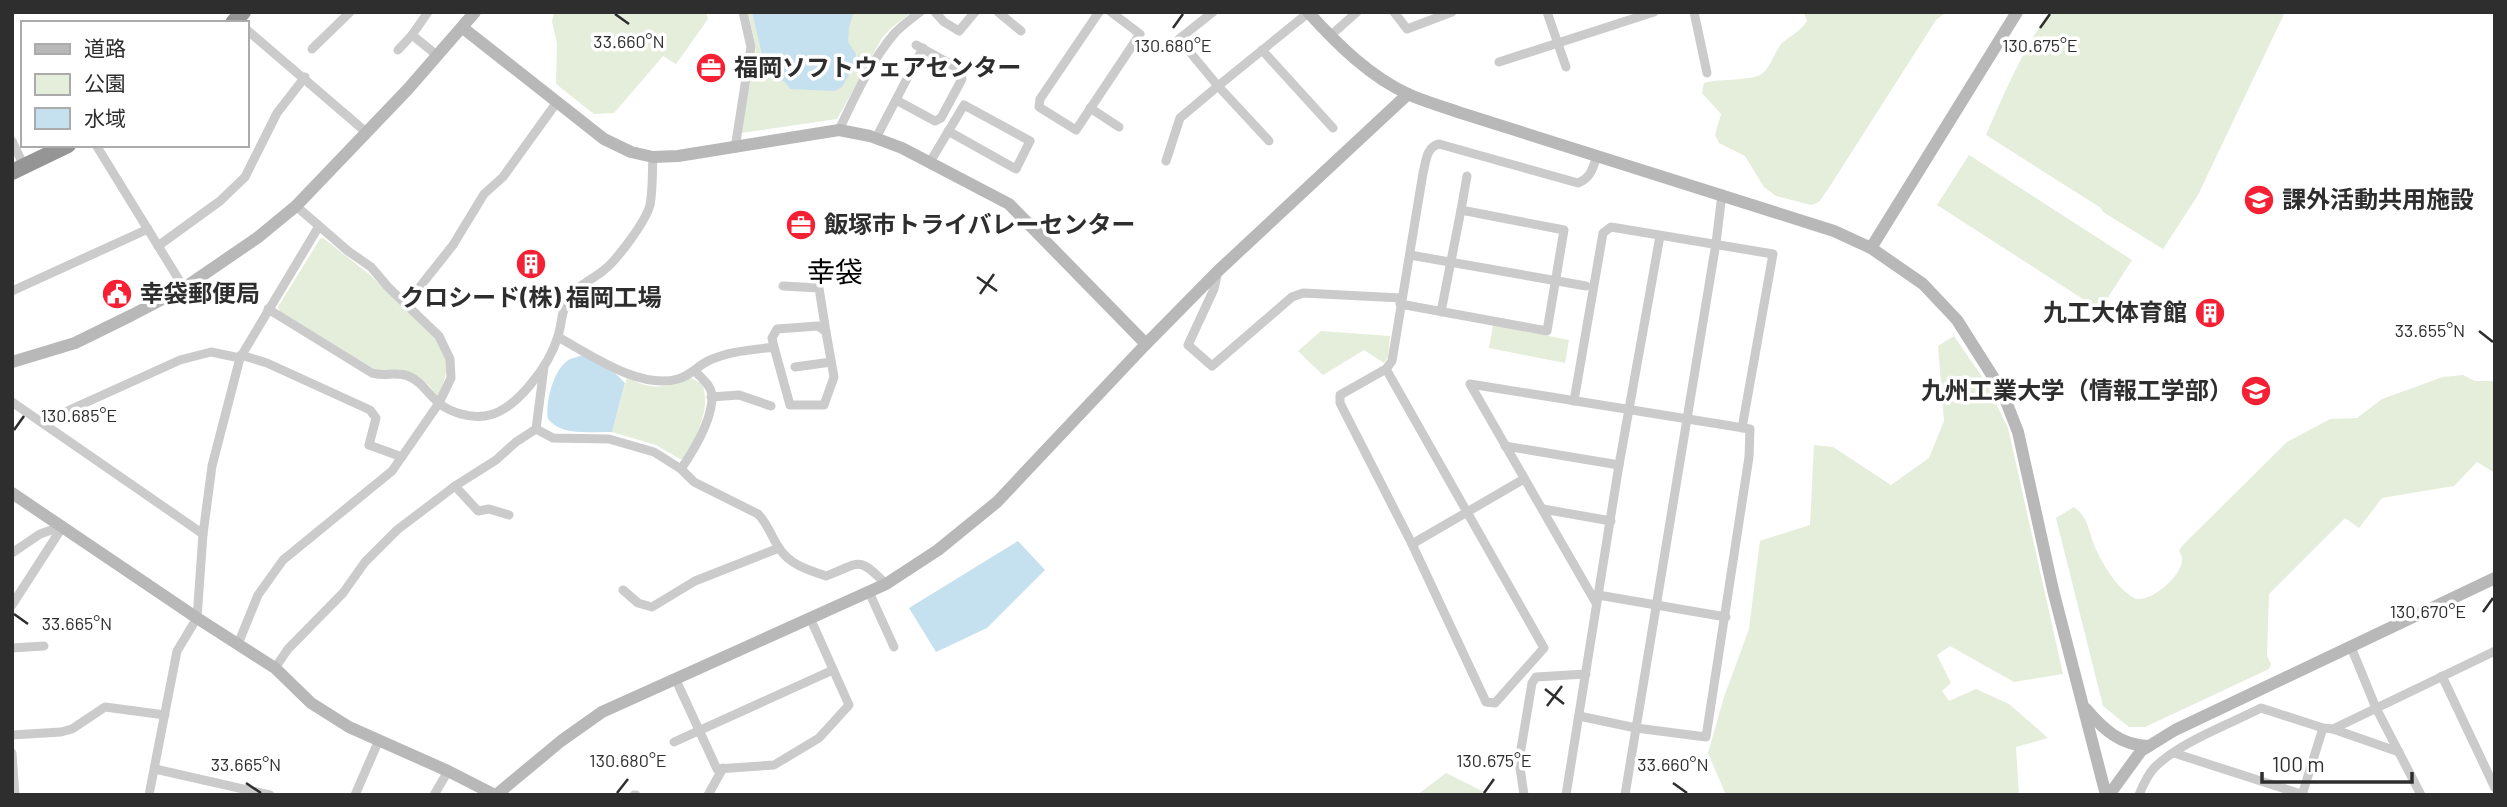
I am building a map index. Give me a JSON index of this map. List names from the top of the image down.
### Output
{
  "districts": ["幸袋"],
  "places": {
    "office": ["福岡ソフトウェアセンター", "飯塚市トライバレーセンター"],
    "school or university": ["課外活動共用施設", "九州工業大学（情報工学部）"],
    "building": ["クロシード(株) 福岡工場", "九工大体育館"],
    "public building": ["幸袋郵便局"]
  },
  "legend": ["道路", "公園", "水域"],
  "scale_bar": "100 m",
  "coordinates": [
    "33.660°N",
    "130.680°E",
    "130.675°E",
    "33.655°N",
    "130.685°E",
    "130.670°E",
    "33.665°N"
  ]
}
